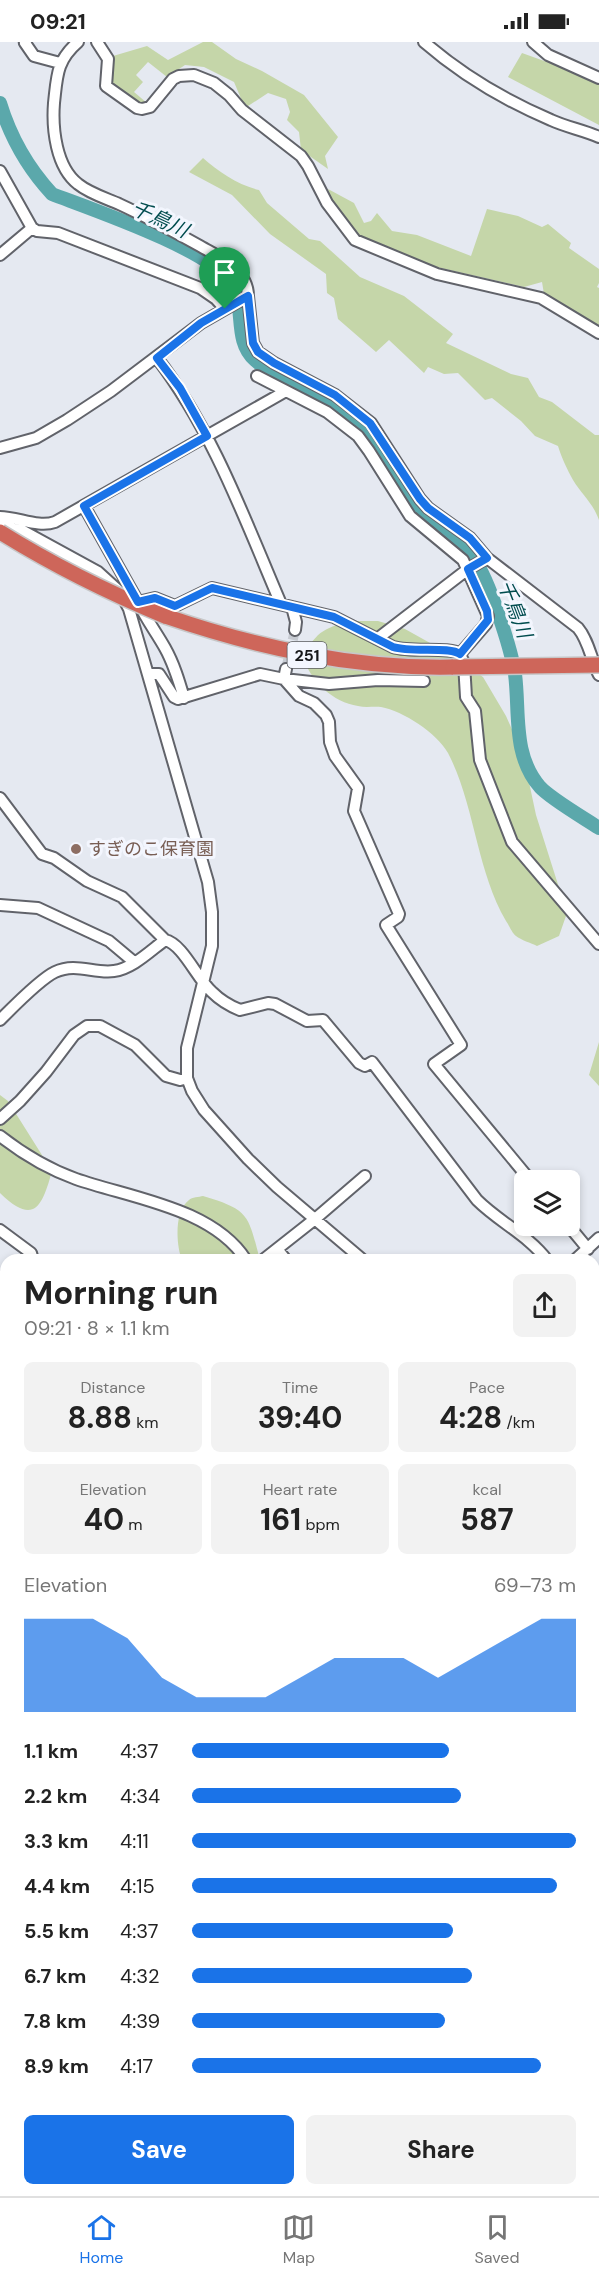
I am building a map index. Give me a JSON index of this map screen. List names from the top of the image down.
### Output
{
  "streets": {
    "highway": ["251"]
  },
  "water": ["千鳥川"],
  "places": ["すぎのこ保育園"],
  "page": {
    "status": "09:21",
    "heading": ["Morning run", "09:21 · 8 × 1.1 km"],
    "stats": [
      ["Distance", "8.88 km"],
      ["Time", "39:40"],
      ["Pace", "4:28 /km"],
      ["Elevation", "40 m"],
      ["Heart rate", "161 bpm"],
      ["kcal", "587"]
    ],
    "chart": ["Elevation", "69–73 m"],
    "list": [
      {
        "name": "1.1 km",
        "note": "4:37"
      },
      {
        "name": "2.2 km",
        "note": "4:34"
      },
      {
        "name": "3.3 km",
        "note": "4:11"
      },
      {
        "name": "4.4 km",
        "note": "4:15"
      },
      {
        "name": "5.5 km",
        "note": "4:37"
      },
      {
        "name": "6.7 km",
        "note": "4:32"
      },
      {
        "name": "7.8 km",
        "note": "4:39"
      },
      {
        "name": "8.9 km",
        "note": "4:17"
      }
    ],
    "buttons": ["Save", "Share"],
    "tabs": ["Home", "Map", "Saved"]
  }
}
